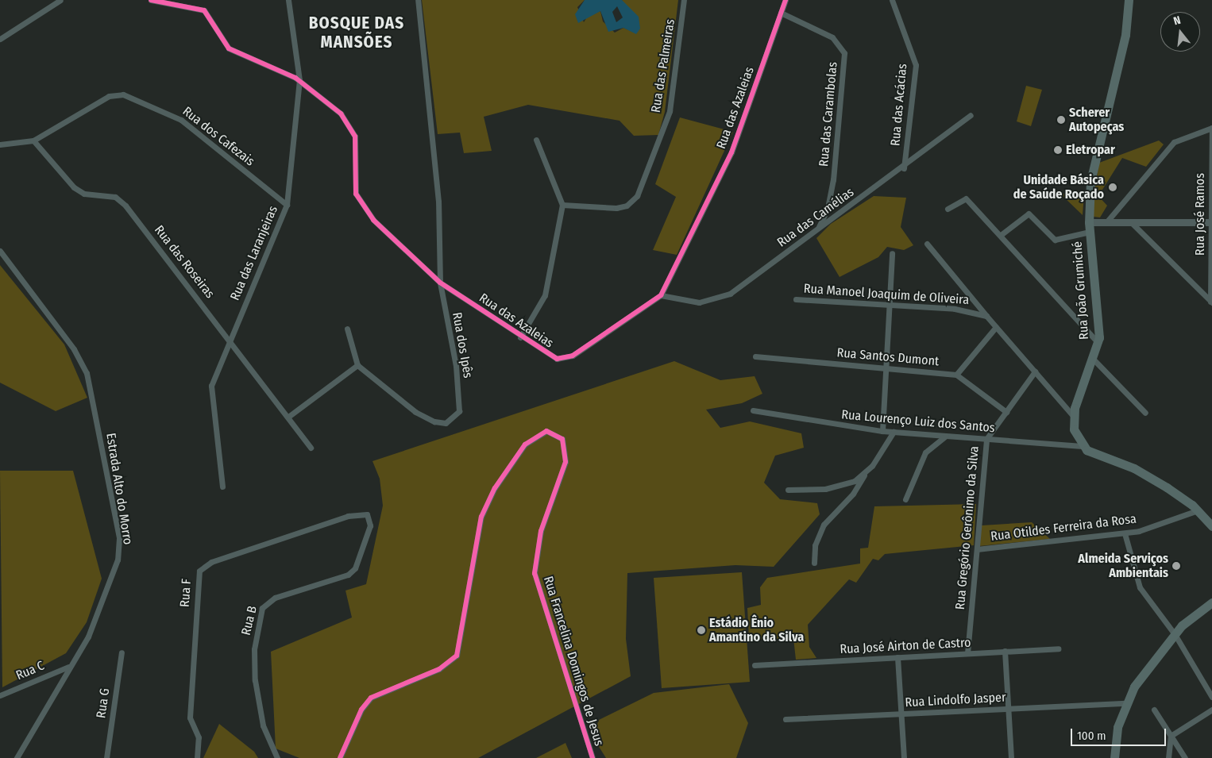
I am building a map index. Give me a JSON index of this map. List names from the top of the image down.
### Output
{
  "streets": {
    "main road": ["Rua João Grumiché"],
    "street": [
      "Rua das Palmeiras",
      "Rua das Acácias",
      "Rua das Azaleias",
      "Rua das Carambolas",
      "Rua dos Cafezais",
      "Rua José Ramos",
      "Rua das Camélias",
      "Rua das Laranjeiras",
      "Rua das Roseiras",
      "Rua Manoel Joaquim de Oliveira",
      "Rua dos Ipês",
      "Rua Santos Dumont",
      "Rua Lourenço Luiz dos Santos",
      "Estrada Alto do Morro",
      "Rua Gregório Gerônimo da Silva",
      "Rua Otildes Ferreira da Rosa",
      "Rua F",
      "Rua B",
      "Rua José Airton de Castro",
      "Rua Francelina Domingos de Jesus",
      "Rua C",
      "Rua Lindolfo Jasper",
      "Rua G"
    ]
  },
  "crossings": [
    ["Rua das Acácias", "Rua das Camélias"],
    ["Rua das Azaleias", "Rua das Carambolas"],
    ["Rua das Azaleias", "Rua das Camélias"],
    ["Rua das Azaleias", "Rua das Laranjeiras"],
    ["Rua das Azaleias", "Rua dos Ipês"],
    ["Rua das Carambolas", "Rua das Camélias"],
    ["Rua dos Cafezais", "Rua das Laranjeiras"],
    ["Rua dos Cafezais", "Rua das Roseiras"],
    ["Rua das Laranjeiras", "Rua das Roseiras"],
    ["Rua João Grumiché", "Rua Lourenço Luiz dos Santos"],
    ["Rua Santos Dumont", "Rua Gregório Gerônimo da Silva"],
    ["Rua Lourenço Luiz dos Santos", "Rua Gregório Gerônimo da Silva"],
    ["Estrada Alto do Morro", "Rua C"],
    ["Rua Gregório Gerônimo da Silva", "Rua Otildes Ferreira da Rosa"],
    ["Rua Gregório Gerônimo da Silva", "Rua José Airton de Castro"],
    ["Rua F", "Rua B"]
  ],
  "districts": ["BOSQUE DAS MANSÕES"],
  "places": [
    "Scherer Autopeças",
    "Eletropar",
    "Unidade Básica de Saúde Roçado",
    "Almeida Serviços Ambientais",
    "Estádio Ênio Amantino da Silva"
  ],
  "scale_bar": "100 m",
  "north": "top"
}
